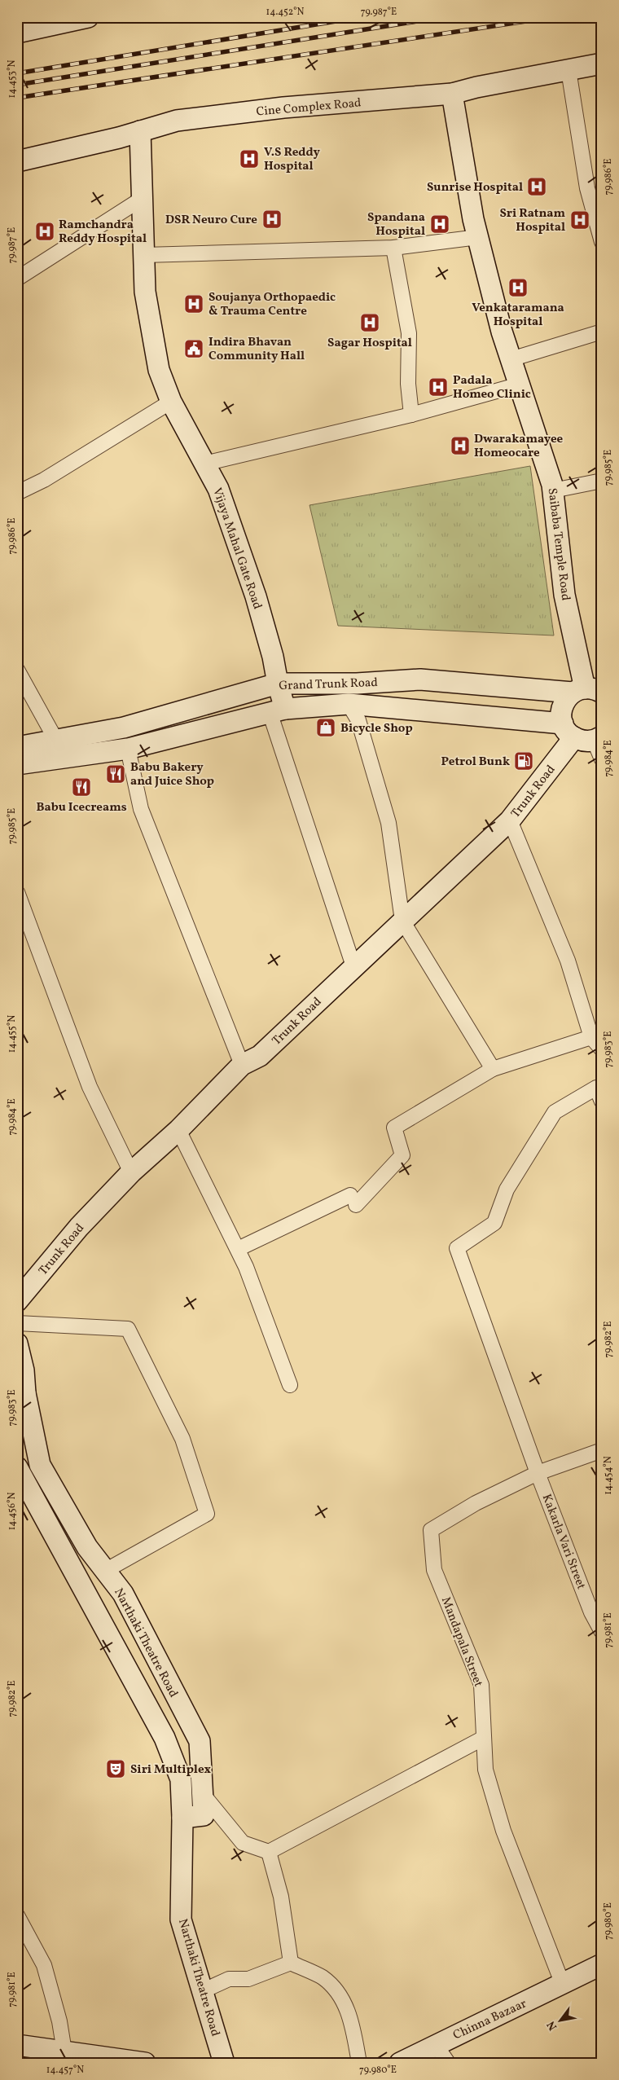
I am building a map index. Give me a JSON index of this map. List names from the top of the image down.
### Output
{
  "streets": {
    "street": [
      "Cine Complex Road",
      "Saibaba Temple Road",
      "Vijaya Mahal Gate Road",
      "Grand Trunk Road",
      "Trunk Road",
      "Kakarla Vari Street",
      "Mandapala Street",
      "Narthaki Theatre Road",
      "Chinna Bazaar"
    ]
  },
  "crossings": [
    ["Cine Complex Road", "Saibaba Temple Road"],
    ["Cine Complex Road", "Vijaya Mahal Gate Road"],
    ["Saibaba Temple Road", "Grand Trunk Road"],
    ["Vijaya Mahal Gate Road", "Grand Trunk Road"],
    ["Kakarla Vari Street", "Mandapala Street"],
    ["Mandapala Street", "Chinna Bazaar"]
  ],
  "places": {
    "hospital": [
      "V.S Reddy Hospital",
      "Sunrise Hospital",
      "DSR Neuro Cure",
      "Sri Ratnam Hospital",
      "Spandana Hospital",
      "Ramchandra Reddy Hospital",
      "Venkataramana Hospital",
      "Soujanya Orthopaedic & Trauma Centre",
      "Sagar Hospital",
      "Padala Homeo Clinic",
      "Dwarakamayee Homeocare"
    ],
    "public building": ["Indira Bhavan Community Hall"],
    "shop": ["Bicycle Shop"],
    "fuel station": ["Petrol Bunk"],
    "restaurant": ["Babu Bakery and Juice Shop", "Babu Icecreams"],
    "theatre": ["Siri Multiplex"]
  },
  "north": "bottom left",
  "coordinates": [
    "14.452°N",
    "79.987°E",
    "14.453°N",
    "79.986°E",
    "79.985°E",
    "79.984°E",
    "14.455°N",
    "79.983°E",
    "79.982°E",
    "14.454°N",
    "14.456°N",
    "79.981°E",
    "79.980°E",
    "14.457°N"
  ]
}
